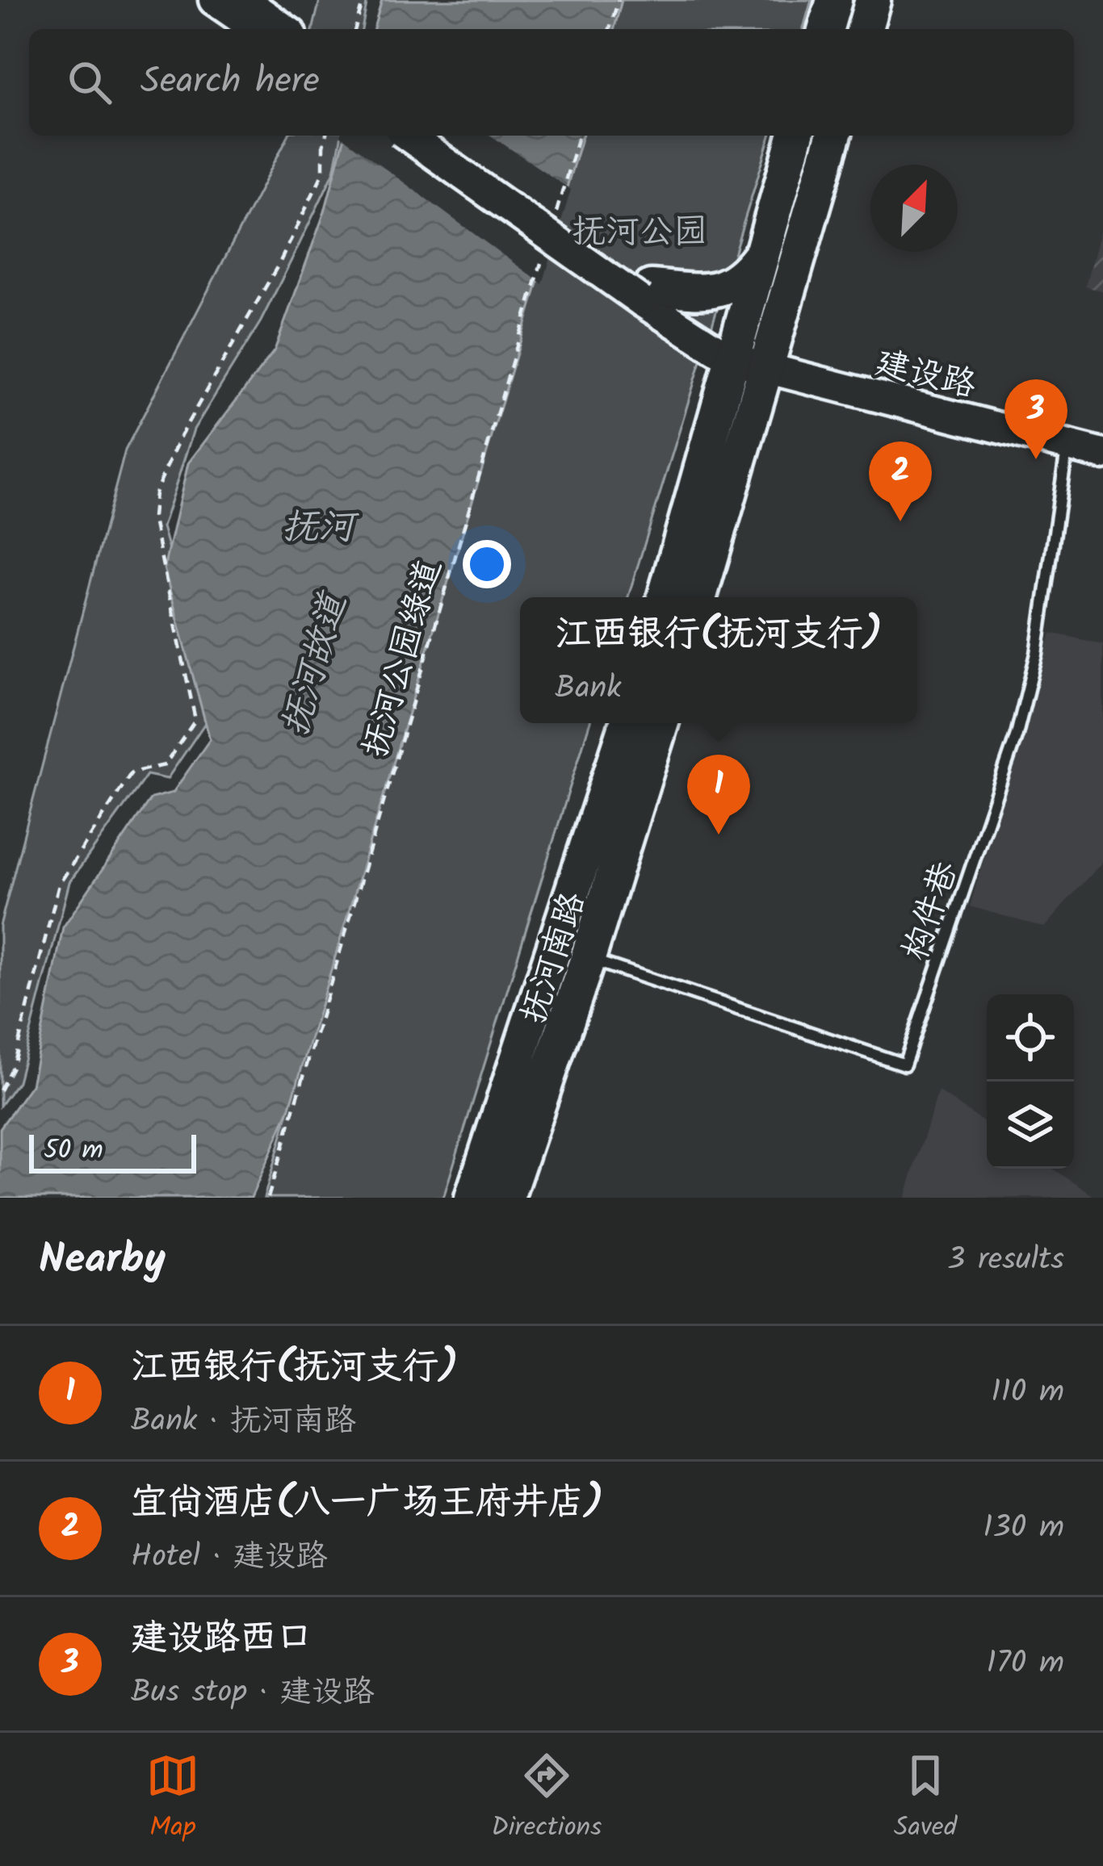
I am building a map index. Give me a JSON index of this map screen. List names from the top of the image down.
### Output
{
  "streets": {
    "highway": ["抚河南路"],
    "main road": ["建设路"],
    "lane": ["构件巷"],
    "path": ["抚河公园绿道"]
  },
  "crossings": [
    ["建设路", "构件巷"],
    ["构件巷", "抚河南路"]
  ],
  "water": ["抚河", "抚河故道"],
  "parks": ["抚河公园"],
  "scale_bar": "50 m",
  "north": "top right",
  "page": {
    "search": "Search here",
    "pins": ["3", "2", "1"],
    "popup": ["江西银行(抚河支行)", "Bank"],
    "scale": "50 m",
    "heading": ["Nearby", "3 results"],
    "list": [
      {
        "mark": "1",
        "name": "江西银行(抚河支行)",
        "note": "Bank · 抚河南路",
        "value": "110 m"
      },
      {
        "mark": "2",
        "name": "宜尚酒店(八一广场王府井店)",
        "note": "Hotel · 建设路",
        "value": "130 m"
      },
      {
        "mark": "3",
        "name": "建设路西口",
        "note": "Bus stop · 建设路",
        "value": "170 m"
      }
    ],
    "nav": ["Map", "Directions", "Saved"]
  }
}
